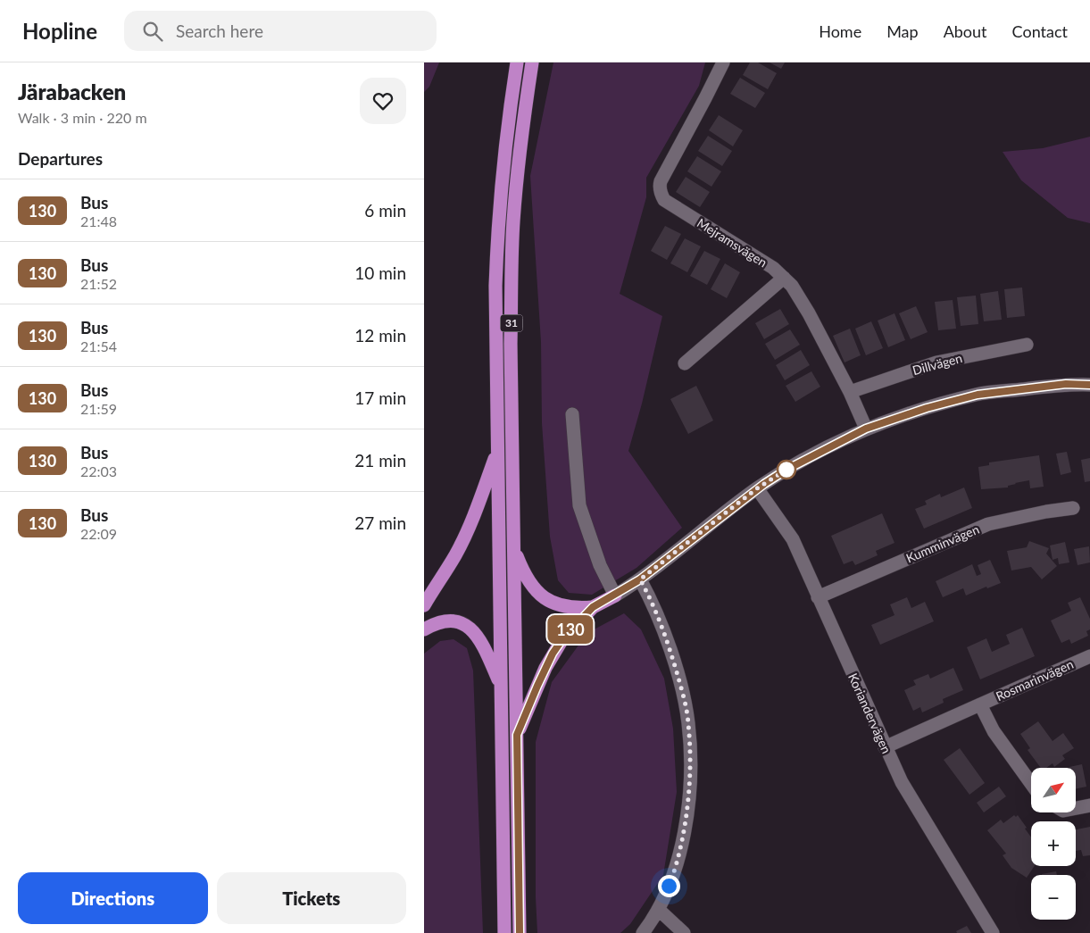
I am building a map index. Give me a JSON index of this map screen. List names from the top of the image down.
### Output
{
  "streets": {
    "highway": ["31"],
    "street": [
      "Mejramsvägen",
      "Dillvägen",
      "Kumminvägen",
      "Rosmarinvägen",
      "Koriandervägen"
    ]
  },
  "crossings": [
    ["Mejramsvägen", "Dillvägen"],
    ["Kumminvägen", "Koriandervägen"],
    ["Rosmarinvägen", "Koriandervägen"]
  ],
  "lines": ["bus line 130"],
  "north": "top right",
  "page": {
    "header": "Hopline",
    "search": "Search here",
    "nav": [
      "Home",
      "Map",
      "About",
      "Contact"
    ],
    "heading": [
      ["Järabacken", "Walk · 3 min · 220 m"],
      "Departures"
    ],
    "on_map": "130",
    "list": [
      {
        "mark": "130",
        "name": "Bus",
        "note": "21:48",
        "value": "6 min"
      },
      {
        "mark": "130",
        "name": "Bus",
        "note": "21:52",
        "value": "10 min"
      },
      {
        "mark": "130",
        "name": "Bus",
        "note": "21:54",
        "value": "12 min"
      },
      {
        "mark": "130",
        "name": "Bus",
        "note": "21:59",
        "value": "17 min"
      },
      {
        "mark": "130",
        "name": "Bus",
        "note": "22:03",
        "value": "21 min"
      },
      {
        "mark": "130",
        "name": "Bus",
        "note": "22:09",
        "value": "27 min"
      }
    ],
    "map_buttons": ["+", "−"],
    "buttons": ["Directions", "Tickets"]
  }
}
